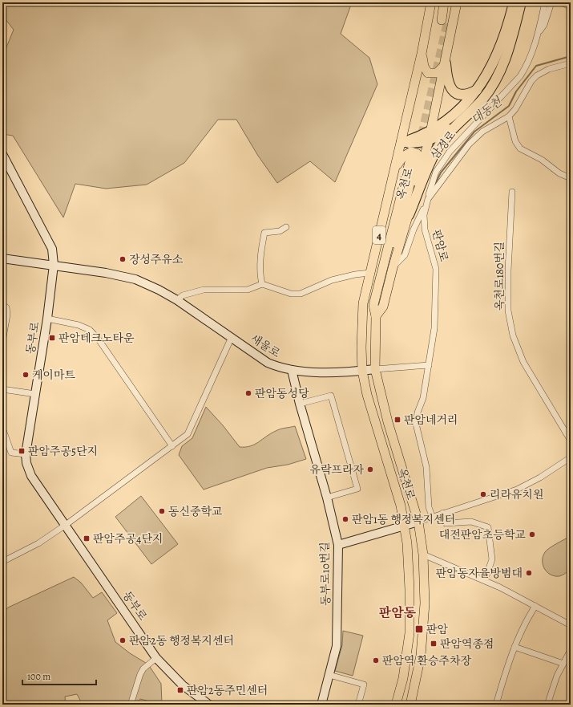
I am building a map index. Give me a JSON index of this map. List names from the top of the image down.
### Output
{
  "streets": {
    "main road": [
      "옥천로",
      "4",
      "동부로",
      "새울로",
      "동부로10번길"
    ],
    "street": ["삼정로", "판암로", "옥천로180번길"]
  },
  "crossings": [
    ["삼정로", "옥천로"],
    ["삼정로", "판암로"],
    ["옥천로", "새울로"],
    ["동부로", "새울로"],
    ["새울로", "동부로10번길"]
  ],
  "districts": ["판암동"],
  "water": ["대동천"],
  "places": {
    "other": [
      "장성주유소",
      "케이마트",
      "판암동성당",
      "유락프라자",
      "리라유치원",
      "동신중학교",
      "판암1동 행정복지센터",
      "대전판암초등학교",
      "판암동자율방범대",
      "판암2동 행정복지센터",
      "판암역 환승주차장"
    ],
    "transit": [
      "판암테크노타운",
      "판암네거리",
      "판암주공5단지",
      "판암주공4단지",
      "판암",
      "판암역종점",
      "판암2동주민센터"
    ]
  },
  "scale_bar": "100 m"
}
